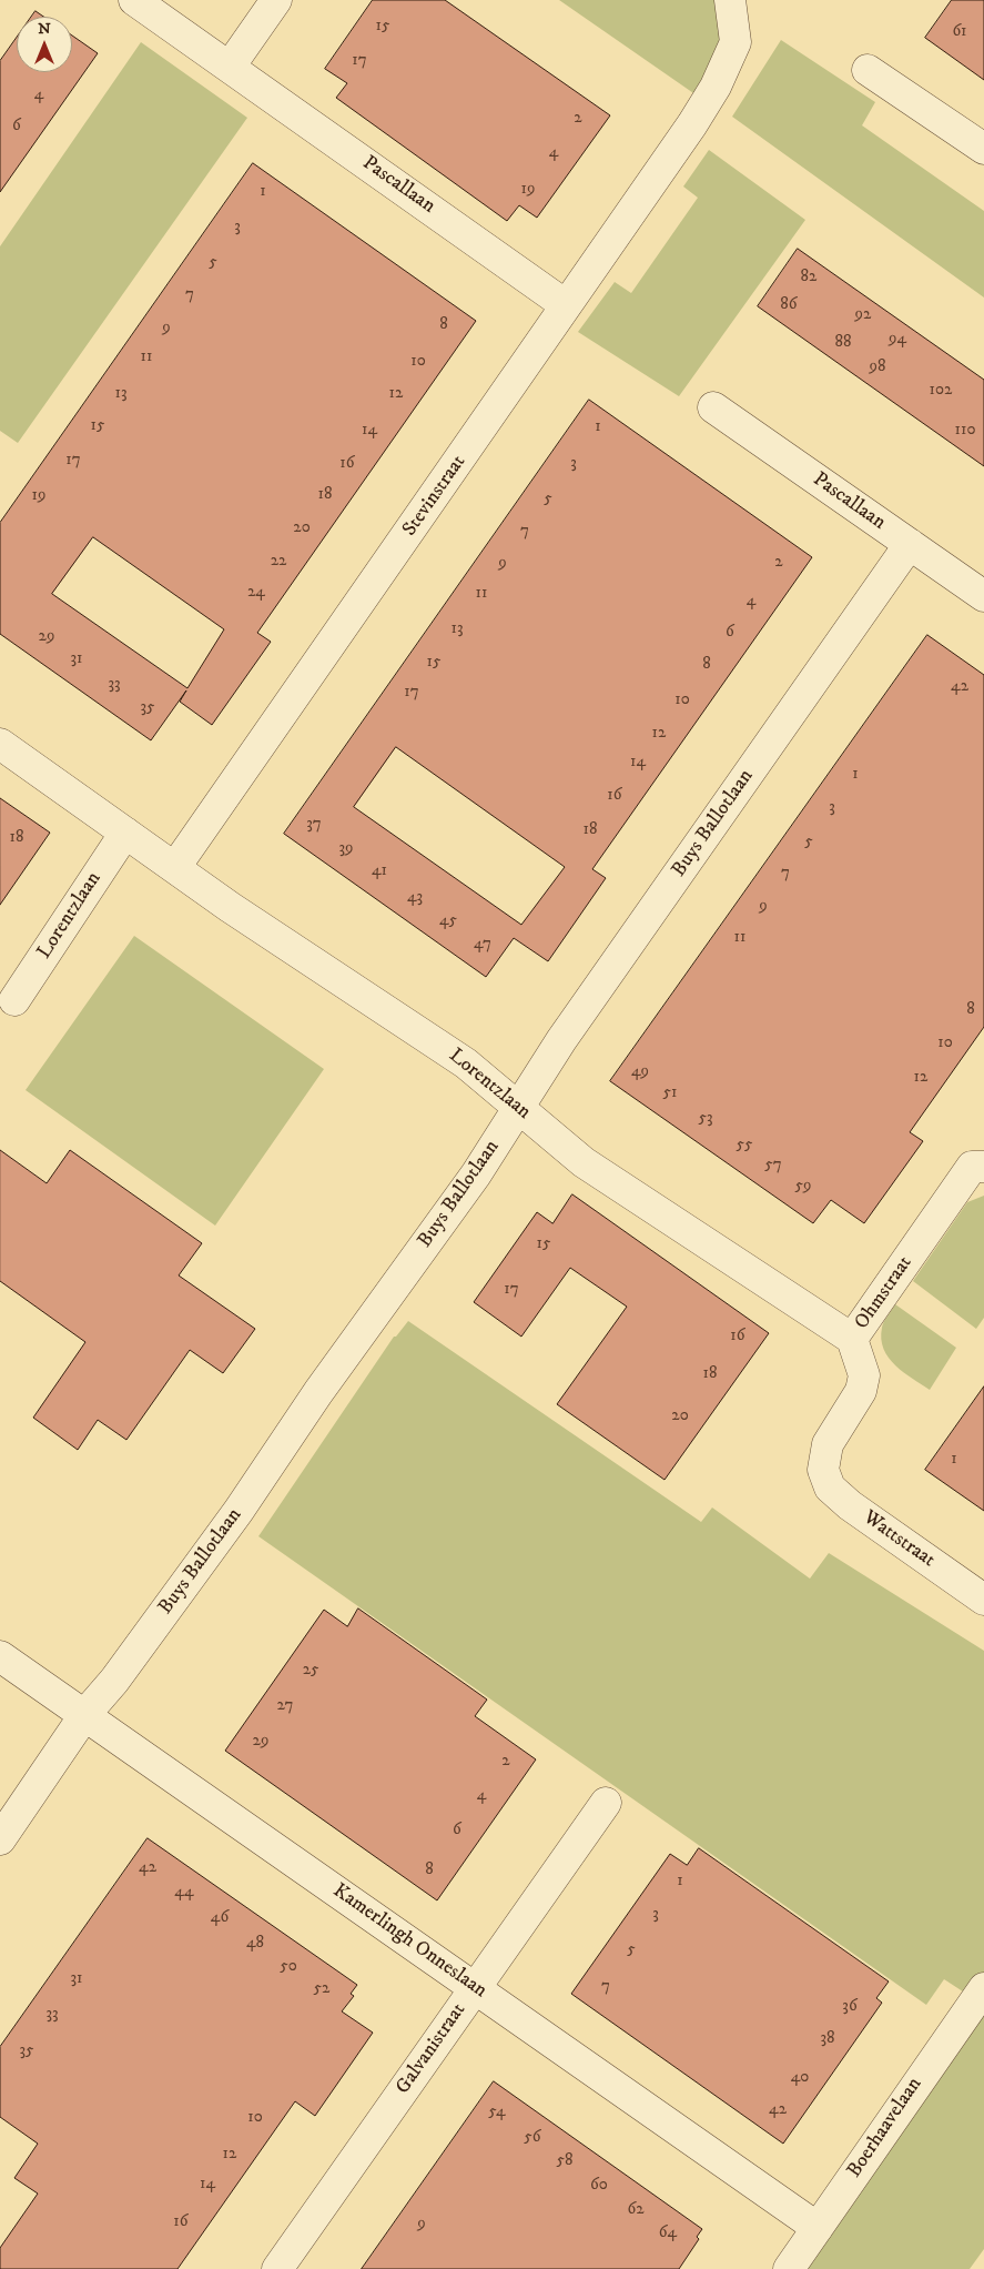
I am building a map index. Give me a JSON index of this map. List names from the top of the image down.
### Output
{
  "streets": {
    "street": [
      "Pascallaan",
      "Stevinstraat",
      "Buys Ballotlaan",
      "Lorentzlaan",
      "Ohmstraat",
      "Wattstraat",
      "Kamerlingh Onneslaan",
      "Galvanistraat",
      "Boerhaavelaan"
    ]
  },
  "crossings": [
    ["Pascallaan", "Stevinstraat"],
    ["Pascallaan", "Buys Ballotlaan"],
    ["Stevinstraat", "Lorentzlaan"],
    ["Buys Ballotlaan", "Lorentzlaan"],
    ["Buys Ballotlaan", "Kamerlingh Onneslaan"],
    ["Lorentzlaan", "Ohmstraat"],
    ["Ohmstraat", "Wattstraat"],
    ["Kamerlingh Onneslaan", "Galvanistraat"],
    ["Kamerlingh Onneslaan", "Boerhaavelaan"]
  ],
  "house_numbers": [
    "15",
    "61",
    "17",
    "4",
    "2",
    "6",
    "4",
    "19",
    "1",
    "3",
    "5",
    "82",
    "7",
    "86",
    "92",
    "8",
    "9",
    "94",
    "88",
    "11",
    "10",
    "98",
    "102",
    "13",
    "12",
    "15",
    "1",
    "14",
    "110",
    "17",
    "16",
    "3",
    "18",
    "19",
    "5",
    "20",
    "7",
    "22",
    "2",
    "9",
    "24",
    "11",
    "4",
    "13",
    "6",
    "29",
    "31",
    "15",
    "8",
    "33",
    "42",
    "17",
    "10",
    "35",
    "12",
    "14",
    "1",
    "16",
    "3",
    "37",
    "18",
    "18",
    "5",
    "39",
    "41",
    "7",
    "43",
    "9",
    "45",
    "11",
    "47",
    "8",
    "10",
    "49",
    "12",
    "51",
    "53",
    "55",
    "57",
    "59",
    "15",
    "17",
    "16",
    "18",
    "20",
    "1",
    "25",
    "27",
    "29",
    "2",
    "4",
    "6",
    "42",
    "8",
    "1",
    "44",
    "3",
    "46",
    "48",
    "5",
    "50",
    "31",
    "7",
    "52",
    "36",
    "33",
    "38",
    "35",
    "40",
    "42",
    "54",
    "10",
    "56",
    "12",
    "58",
    "14",
    "60",
    "62",
    "16",
    "9",
    "64"
  ],
  "north": "top"
}
